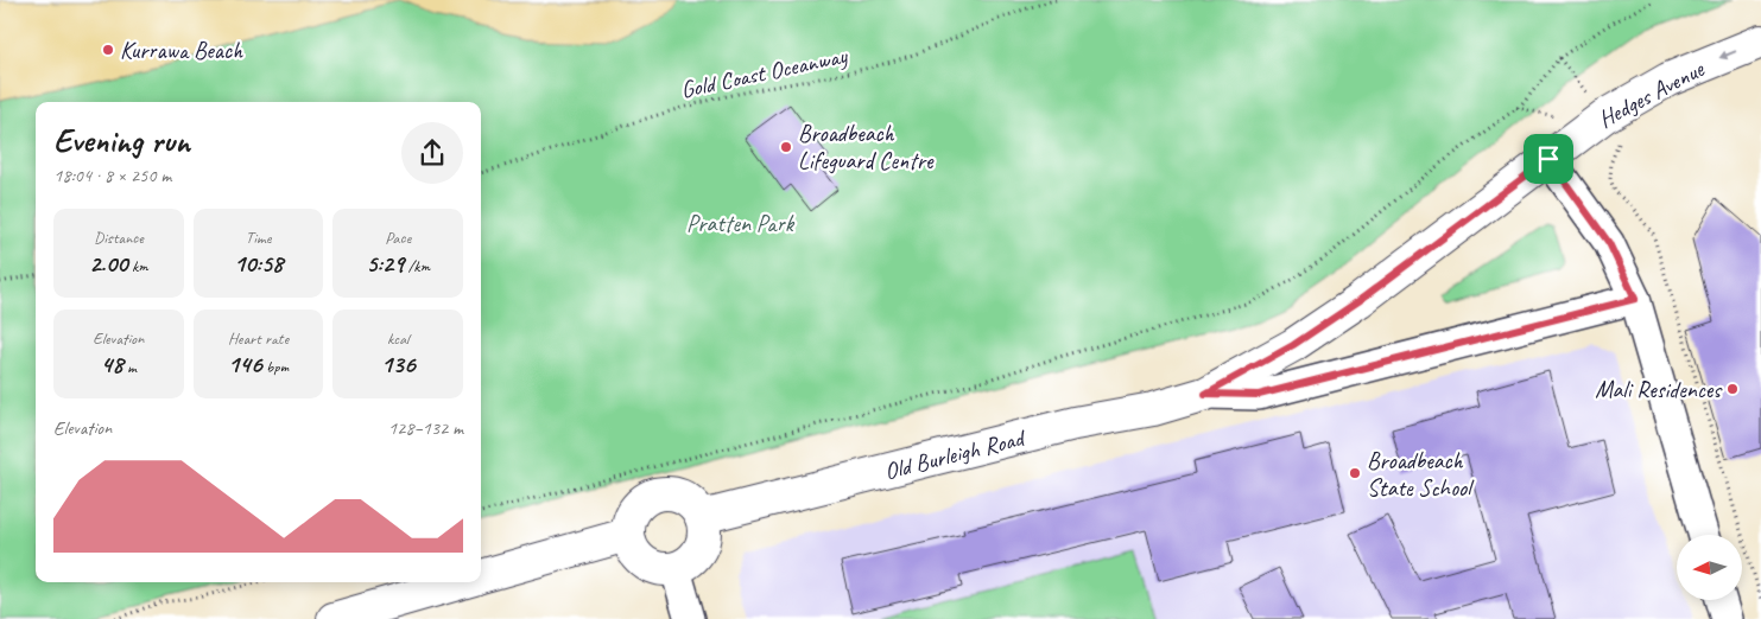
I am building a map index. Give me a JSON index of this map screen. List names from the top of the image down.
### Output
{
  "streets": {
    "street": ["Hedges Avenue", "Old Burleigh Road"],
    "path": ["Gold Coast Oceanway"]
  },
  "crossings": [
    ["Hedges Avenue", "Old Burleigh Road"]
  ],
  "one_way": ["Hedges Avenue"],
  "parks": ["Pratten Park"],
  "places": [
    "Kurrawa Beach",
    "Broadbeach Lifeguard Centre",
    "Mali Residences",
    "Broadbeach State School"
  ],
  "north": "left",
  "page": {
    "heading": ["Evening run", "18:04 · 8 × 250 m"],
    "stats": [
      ["Distance", "2.00 km"],
      ["Time", "10:58"],
      ["Pace", "5:29 /km"],
      ["Elevation", "48 m"],
      ["Heart rate", "146 bpm"],
      ["kcal", "136"]
    ],
    "chart": ["Elevation", "128–132 m"]
  }
}
